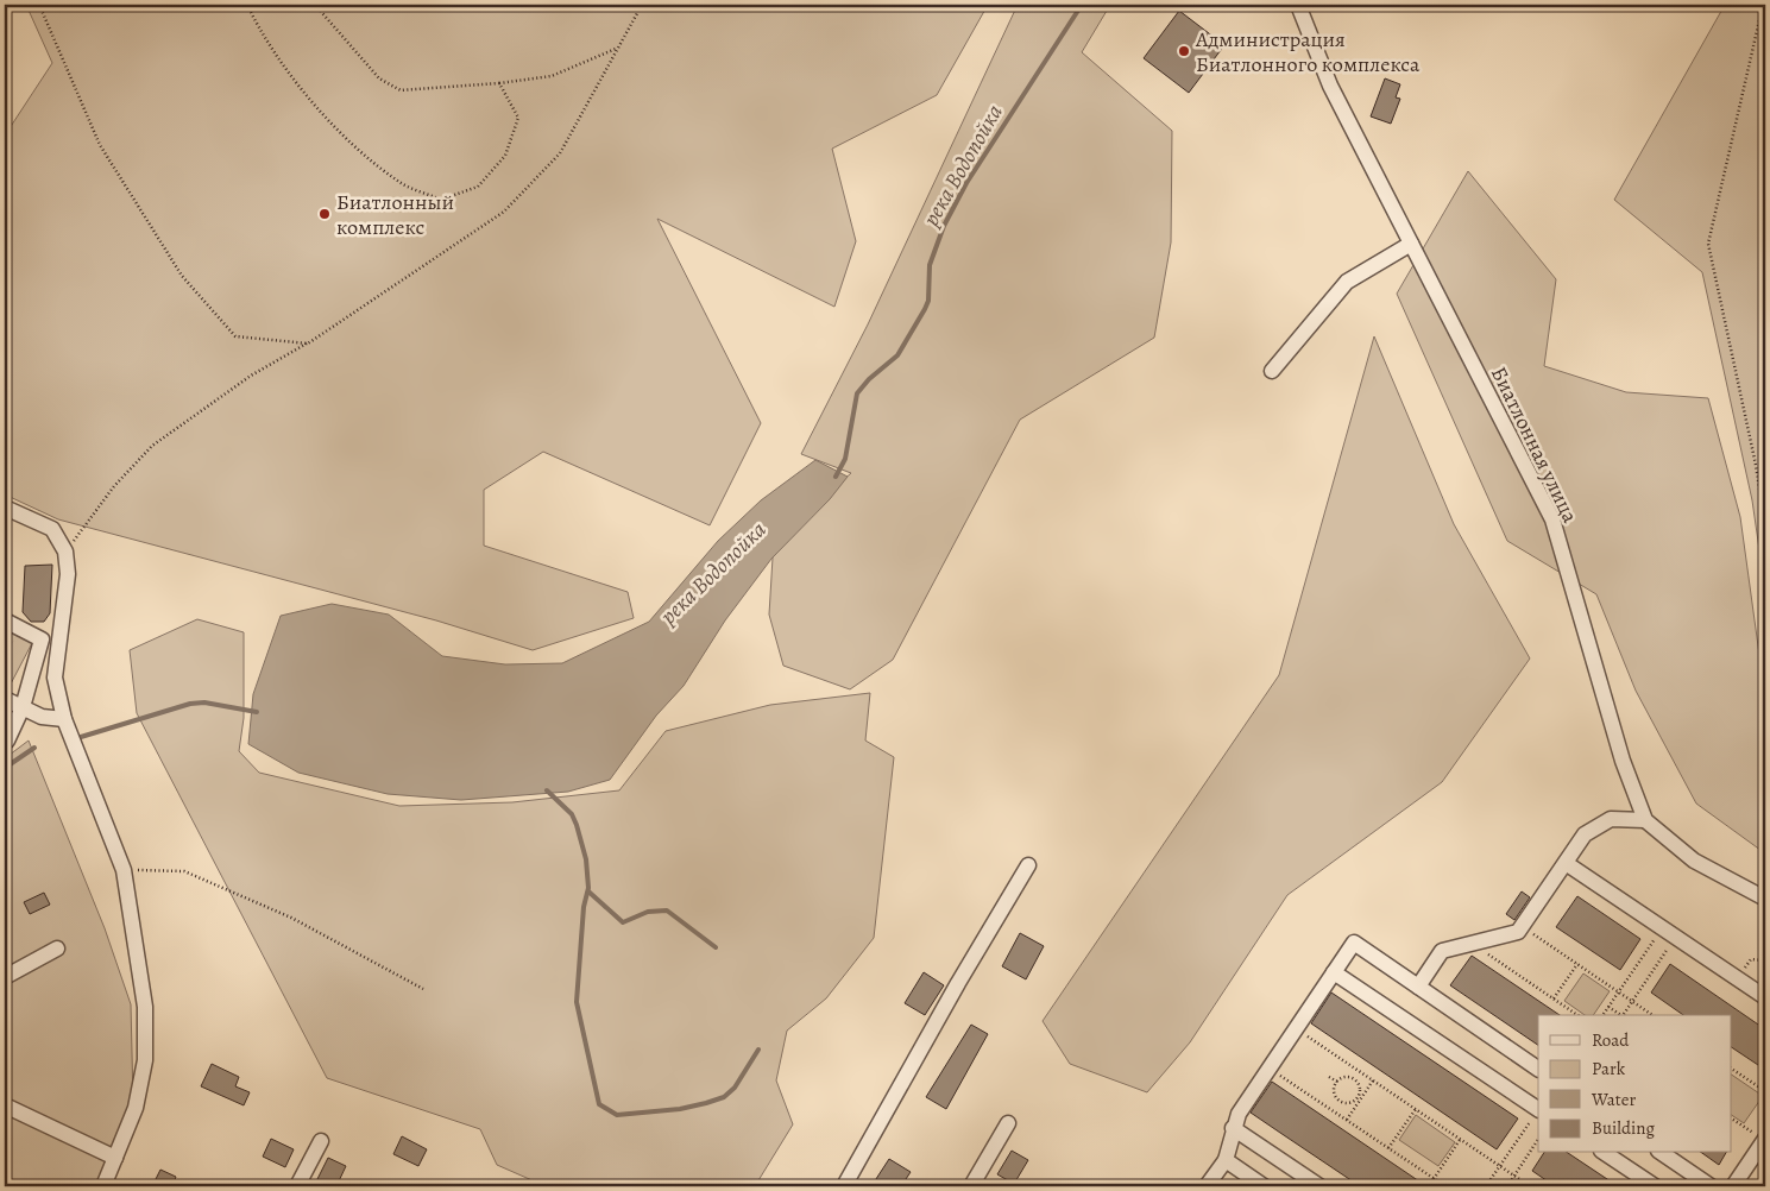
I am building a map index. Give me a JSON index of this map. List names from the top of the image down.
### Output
{
  "streets": {
    "street": ["Биатлонная улица"]
  },
  "water": ["река Водопойка"],
  "places": ["Администрация Биатлонного комплекса", "Биатлонный комплекс"],
  "legend": [
    "Road",
    "Park",
    "Water",
    "Building"
  ]
}
